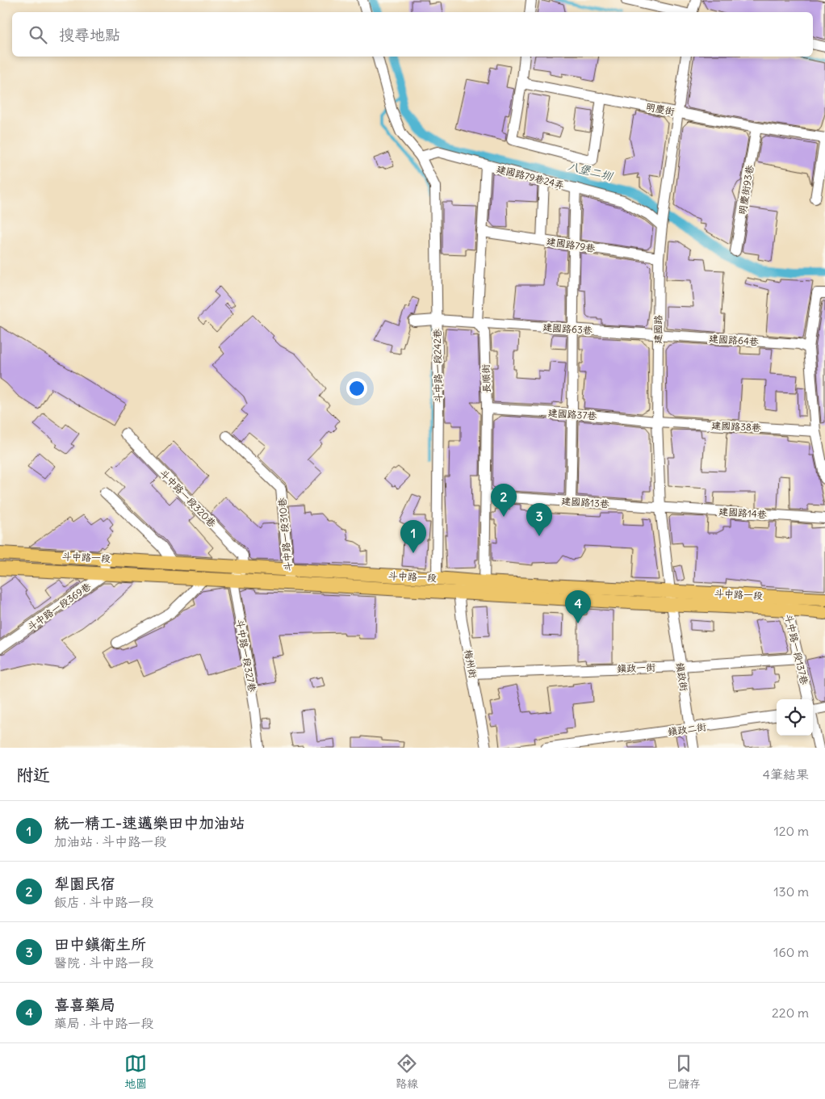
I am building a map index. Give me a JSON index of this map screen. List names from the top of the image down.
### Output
{
  "streets": {
    "main road": ["斗中路一段"],
    "street": [
      "明慶街",
      "建國路79巷24弄",
      "明慶街93巷",
      "建國路79巷",
      "建國路63巷",
      "建國路",
      "建國路64巷",
      "斗中路一段242巷",
      "長順街",
      "建國路37巷",
      "建國路38巷",
      "斗中路一段320巷",
      "建國路13巷",
      "建國路14巷",
      "斗中路一段310巷",
      "斗中路一段369巷",
      "斗中路一段137巷",
      "斗中路一段327巷",
      "梅州街",
      "鎮政一街",
      "鎮政街",
      "鎮政二街"
    ]
  },
  "crossings": [
    ["明慶街", "明慶街93巷"],
    ["明慶街", "建國路"],
    ["建國路79巷24弄", "建國路79巷"],
    ["建國路79巷24弄", "建國路63巷"],
    ["建國路79巷24弄", "建國路"],
    ["建國路79巷24弄", "斗中路一段242巷"],
    ["建國路79巷24弄", "長順街"],
    ["建國路79巷24弄", "建國路37巷"],
    ["建國路79巷24弄", "建國路13巷"],
    ["建國路79巷", "建國路"],
    ["建國路79巷", "長順街"],
    ["建國路63巷", "建國路"],
    ["建國路63巷", "建國路64巷"],
    ["建國路63巷", "斗中路一段242巷"],
    ["建國路63巷", "長順街"],
    ["建國路", "建國路64巷"],
    ["建國路", "建國路37巷"],
    ["建國路", "建國路38巷"],
    ["建國路", "建國路13巷"],
    ["建國路", "建國路14巷"],
    ["建國路", "斗中路一段"],
    ["建國路", "鎮政街"],
    ["斗中路一段242巷", "斗中路一段"],
    ["長順街", "建國路37巷"],
    ["長順街", "建國路13巷"],
    ["長順街", "斗中路一段"],
    ["建國路37巷", "建國路38巷"],
    ["斗中路一段320巷", "斗中路一段"],
    ["建國路13巷", "建國路14巷"],
    ["斗中路一段310巷", "斗中路一段"],
    ["斗中路一段", "斗中路一段369巷"],
    ["斗中路一段", "斗中路一段137巷"],
    ["斗中路一段", "斗中路一段327巷"],
    ["斗中路一段", "梅州街"],
    ["斗中路一段", "鎮政街"],
    ["斗中路一段137巷", "鎮政一街"],
    ["梅州街", "鎮政一街"],
    ["鎮政一街", "鎮政街"],
    ["鎮政街", "鎮政二街"]
  ],
  "water": ["八堡二圳"],
  "page": {
    "search": "搜尋地點",
    "pins": [
      "2",
      "3",
      "1",
      "4"
    ],
    "heading": ["附近", "4筆結果"],
    "list": [
      {
        "mark": "1",
        "name": "統一精工-速邁樂田中加油站",
        "note": "加油站 · 斗中路一段",
        "value": "120 m"
      },
      {
        "mark": "2",
        "name": "犁園民宿",
        "note": "飯店 · 斗中路一段",
        "value": "130 m"
      },
      {
        "mark": "3",
        "name": "田中鎮衛生所",
        "note": "醫院 · 斗中路一段",
        "value": "160 m"
      },
      {
        "mark": "4",
        "name": "喜喜藥局",
        "note": "藥局 · 斗中路一段",
        "value": "220 m"
      }
    ],
    "nav": ["地圖", "路線", "已儲存"]
  }
}
